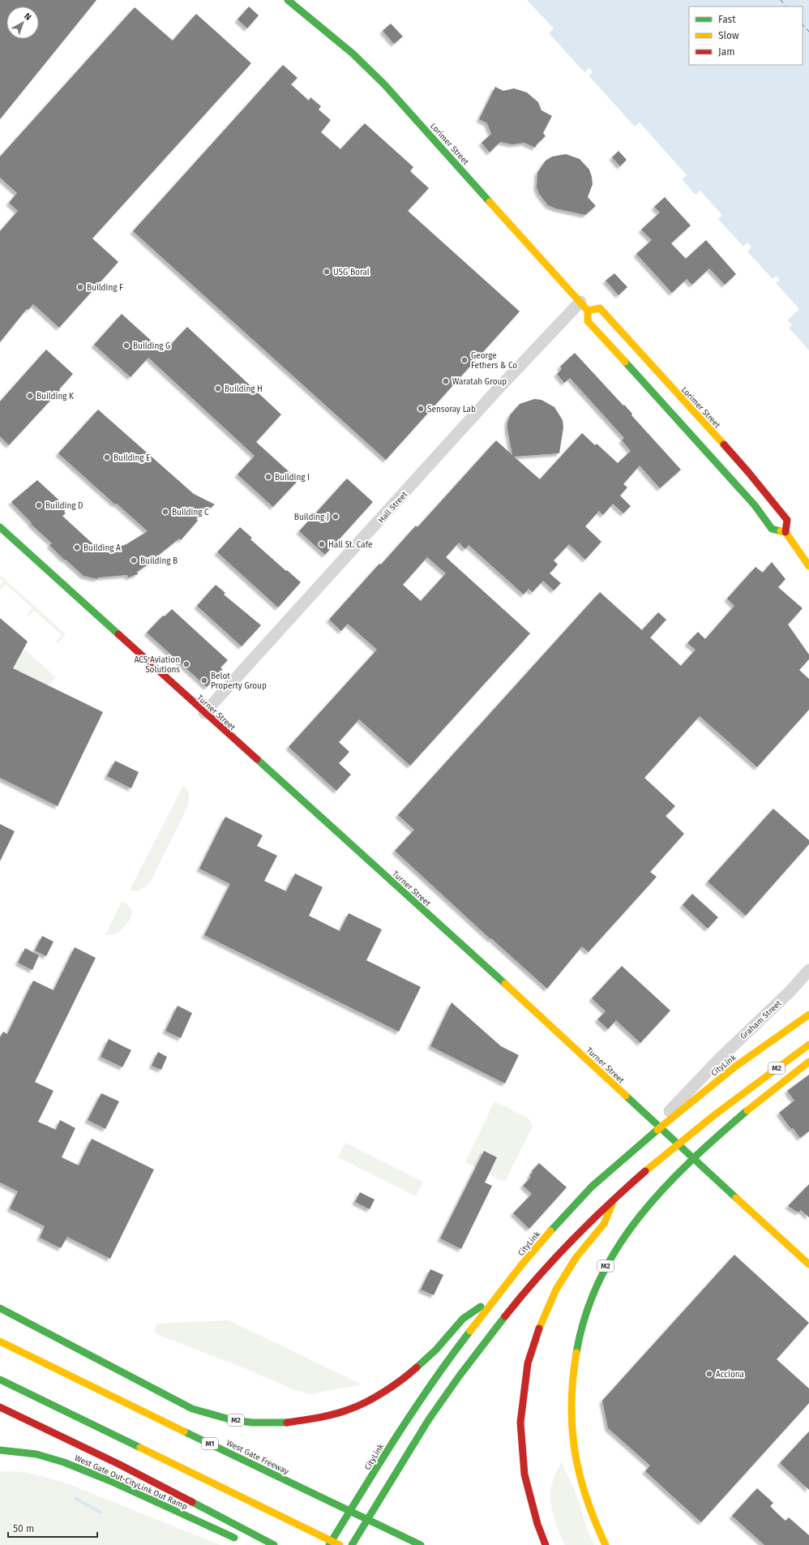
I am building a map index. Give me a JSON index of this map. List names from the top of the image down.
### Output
{
  "streets": {
    "main road": [
      "Lorimer Street",
      "Turner Street",
      "CityLink",
      "M2",
      "M1",
      "West Gate Freeway",
      "West Gate Out-CityLink Out Ramp"
    ],
    "street": ["Hall Street", "Graham Street"]
  },
  "crossings": [
    ["Lorimer Street", "Hall Street"],
    ["Hall Street", "Turner Street"],
    ["Turner Street", "Graham Street"],
    ["CityLink", "M2"]
  ],
  "places": [
    "USG Boral",
    "Building F",
    "Building G",
    "George Fethers & Co",
    "Waratah Group",
    "Building H",
    "Building K",
    "Sensoray Lab",
    "Building E",
    "Building I",
    "Building D",
    "Building C",
    "Building J",
    "Hall St. Cafe",
    "Building A",
    "Building B",
    "ACS Aviation Solutions",
    "Belot Property Group",
    "Acciona"
  ],
  "legend": ["Fast", "Slow", "Jam"],
  "scale_bar": "50 m",
  "north": "top right"
}
